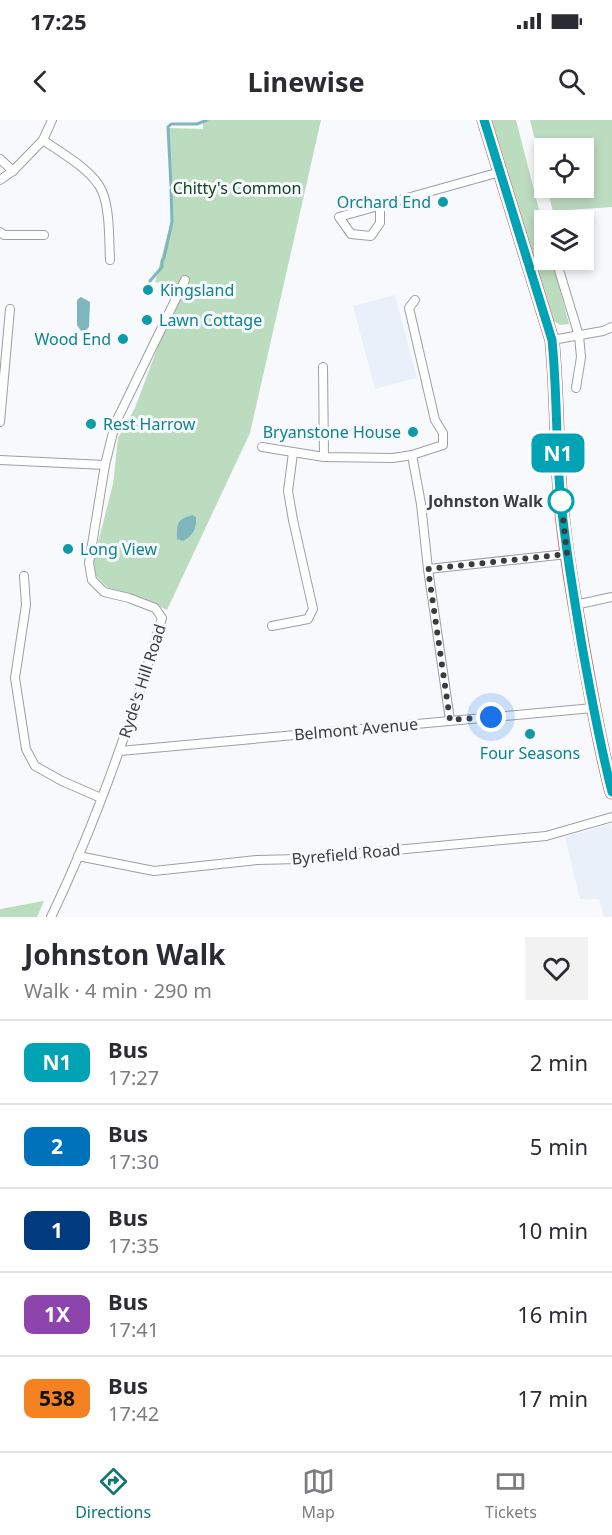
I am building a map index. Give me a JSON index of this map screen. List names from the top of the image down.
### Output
{
  "streets": {
    "street": ["Ryde's Hill Road", "Belmont Avenue", "Byrefield Road"]
  },
  "crossings": [
    ["Ryde's Hill Road", "Belmont Avenue"],
    ["Ryde's Hill Road", "Byrefield Road"]
  ],
  "parks": ["Chitty's Common"],
  "places": [
    "Orchard End",
    "Kingsland",
    "Lawn Cottage",
    "Wood End",
    "Rest Harrow",
    "Bryanstone House",
    "Johnston Walk",
    "Long View",
    "Four Seasons"
  ],
  "lines": ["bus line N1"],
  "page": {
    "status": "17:25",
    "header": "Linewise",
    "on_map": "N1",
    "heading": ["Johnston Walk", "Walk · 4 min · 290 m"],
    "list": [
      {
        "mark": "N1",
        "name": "Bus",
        "note": "17:27",
        "value": "2 min"
      },
      {
        "mark": "2",
        "name": "Bus",
        "note": "17:30",
        "value": "5 min"
      },
      {
        "mark": "1",
        "name": "Bus",
        "note": "17:35",
        "value": "10 min"
      },
      {
        "mark": "1X",
        "name": "Bus",
        "note": "17:41",
        "value": "16 min"
      },
      {
        "mark": "538",
        "name": "Bus",
        "note": "17:42",
        "value": "17 min"
      }
    ],
    "tabs": ["Directions", "Map", "Tickets"]
  }
}
